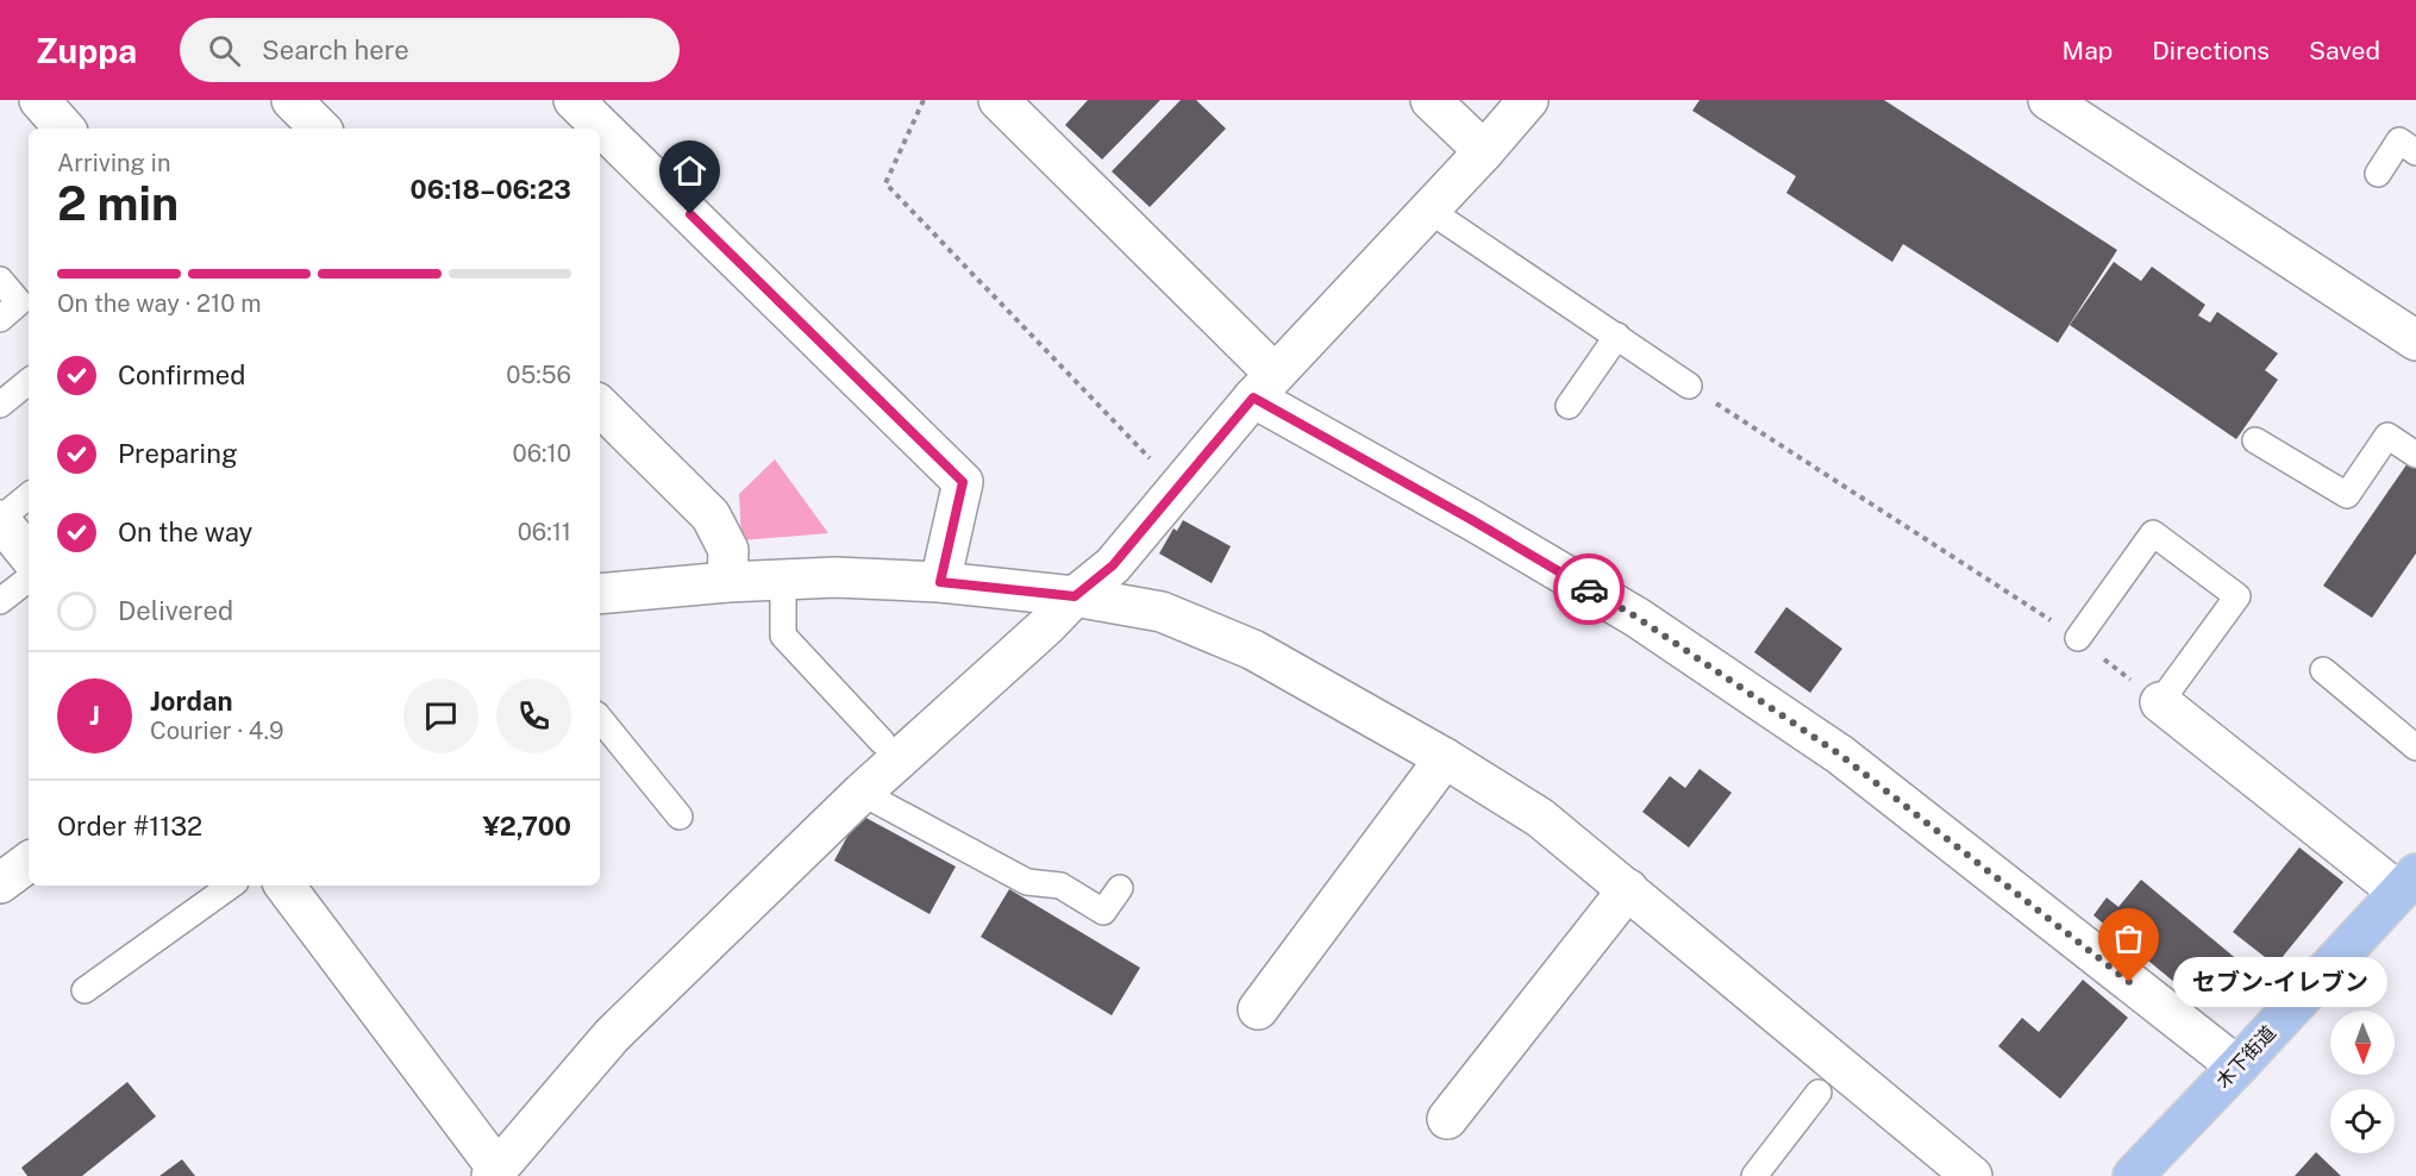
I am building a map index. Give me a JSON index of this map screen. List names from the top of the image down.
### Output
{
  "streets": {
    "main road": ["木下街道"]
  },
  "places": ["セブン-イレブン"],
  "north": "bottom",
  "page": {
    "header": "Zuppa",
    "search": "Search here",
    "nav": ["Map", "Directions", "Saved"],
    "heading": ["2 min", "Arriving in", "06:18–06:23"],
    "panel": [
      "Jordan",
      "Courier · 4.9",
      "Order #1132",
      "¥2,700"
    ],
    "bar": "On the way · 210 m",
    "list": [
      ["Confirmed", "05:56"],
      ["Preparing", "06:10"],
      ["On the way", "06:11"],
      "Delivered"
    ],
    "round": "J",
    "bubble": "セブン-イレブン"
  }
}
